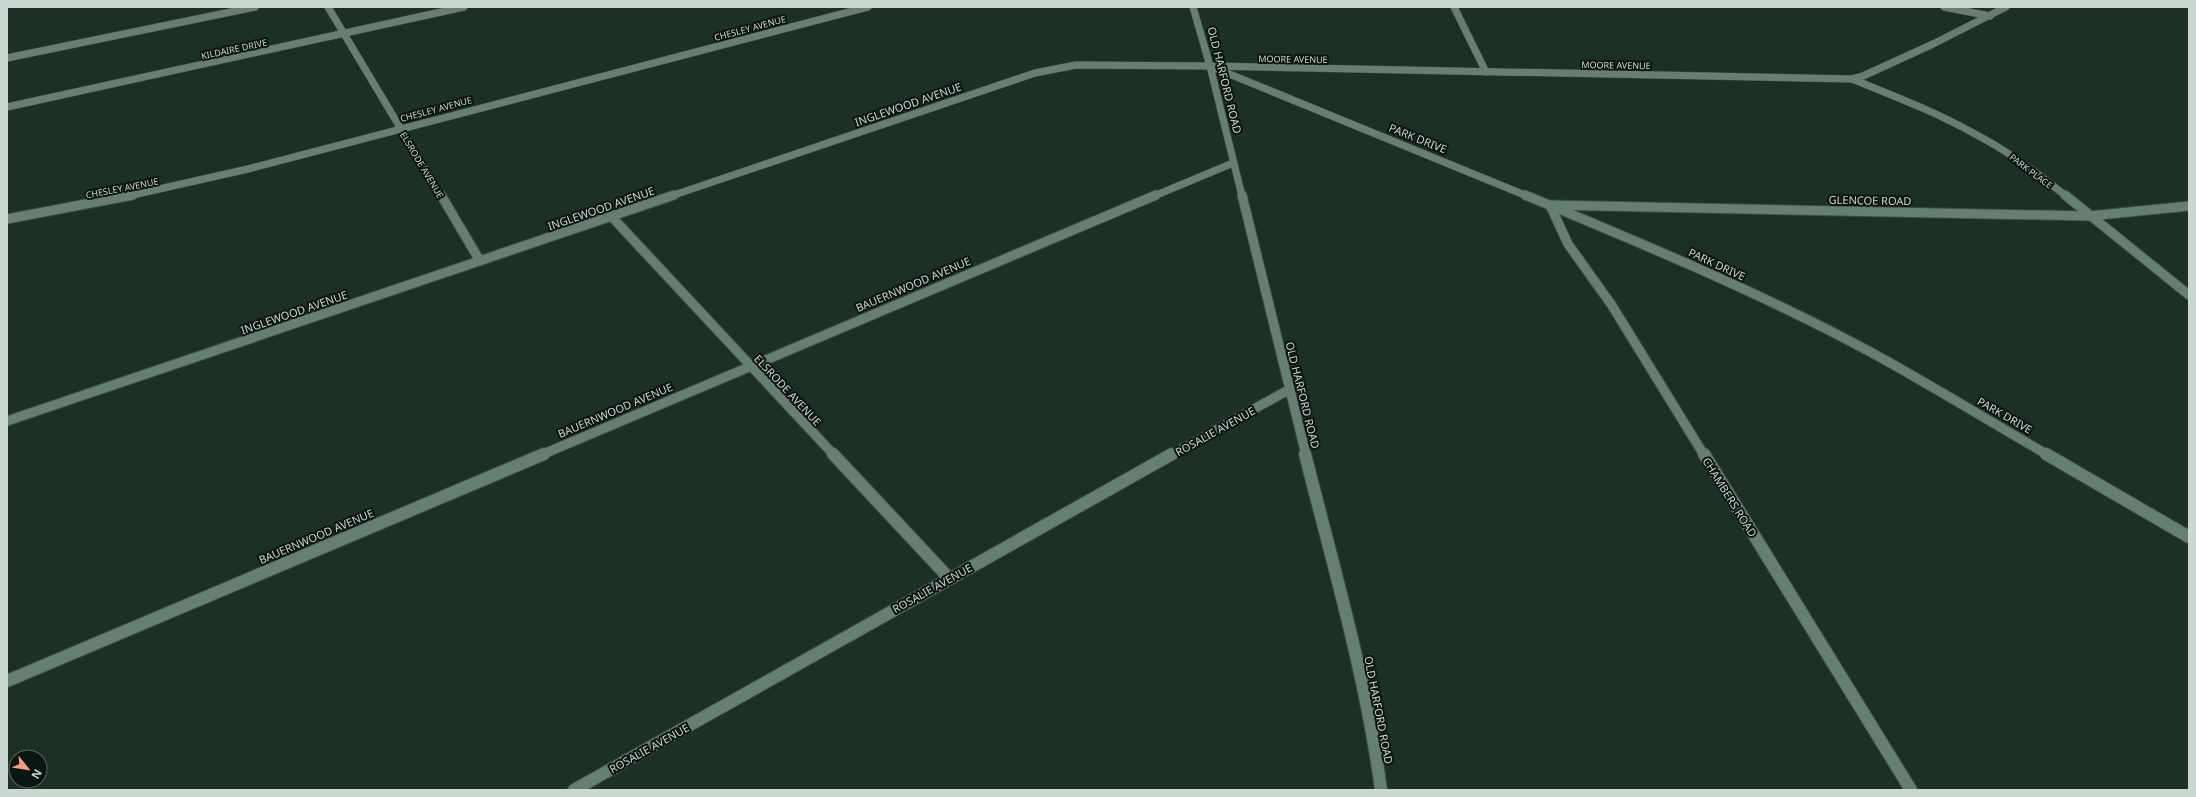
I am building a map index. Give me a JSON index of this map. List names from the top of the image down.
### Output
{
  "streets": {
    "street": [
      "CHESLEY AVENUE",
      "KILDAIRE DRIVE",
      "MOORE AVENUE",
      "OLD HARFORD ROAD",
      "INGLEWOOD AVENUE",
      "PARK DRIVE",
      "ELSRODE AVENUE",
      "PARK PLACE",
      "GLENCOE ROAD",
      "BAUERNWOOD AVENUE",
      "ROSALIE AVENUE",
      "CHAMBERS ROAD"
    ]
  },
  "crossings": [
    ["CHESLEY AVENUE", "ELSRODE AVENUE"],
    ["KILDAIRE DRIVE", "ELSRODE AVENUE"],
    ["MOORE AVENUE", "OLD HARFORD ROAD"],
    ["MOORE AVENUE", "INGLEWOOD AVENUE"],
    ["MOORE AVENUE", "PARK DRIVE"],
    ["MOORE AVENUE", "PARK PLACE"],
    ["OLD HARFORD ROAD", "INGLEWOOD AVENUE"],
    ["OLD HARFORD ROAD", "PARK DRIVE"],
    ["OLD HARFORD ROAD", "BAUERNWOOD AVENUE"],
    ["OLD HARFORD ROAD", "ROSALIE AVENUE"],
    ["INGLEWOOD AVENUE", "PARK DRIVE"],
    ["INGLEWOOD AVENUE", "ELSRODE AVENUE"],
    ["PARK DRIVE", "GLENCOE ROAD"],
    ["PARK DRIVE", "CHAMBERS ROAD"],
    ["ELSRODE AVENUE", "BAUERNWOOD AVENUE"],
    ["ELSRODE AVENUE", "ROSALIE AVENUE"],
    ["PARK PLACE", "GLENCOE ROAD"],
    ["GLENCOE ROAD", "CHAMBERS ROAD"]
  ],
  "north": "bottom right"
}
